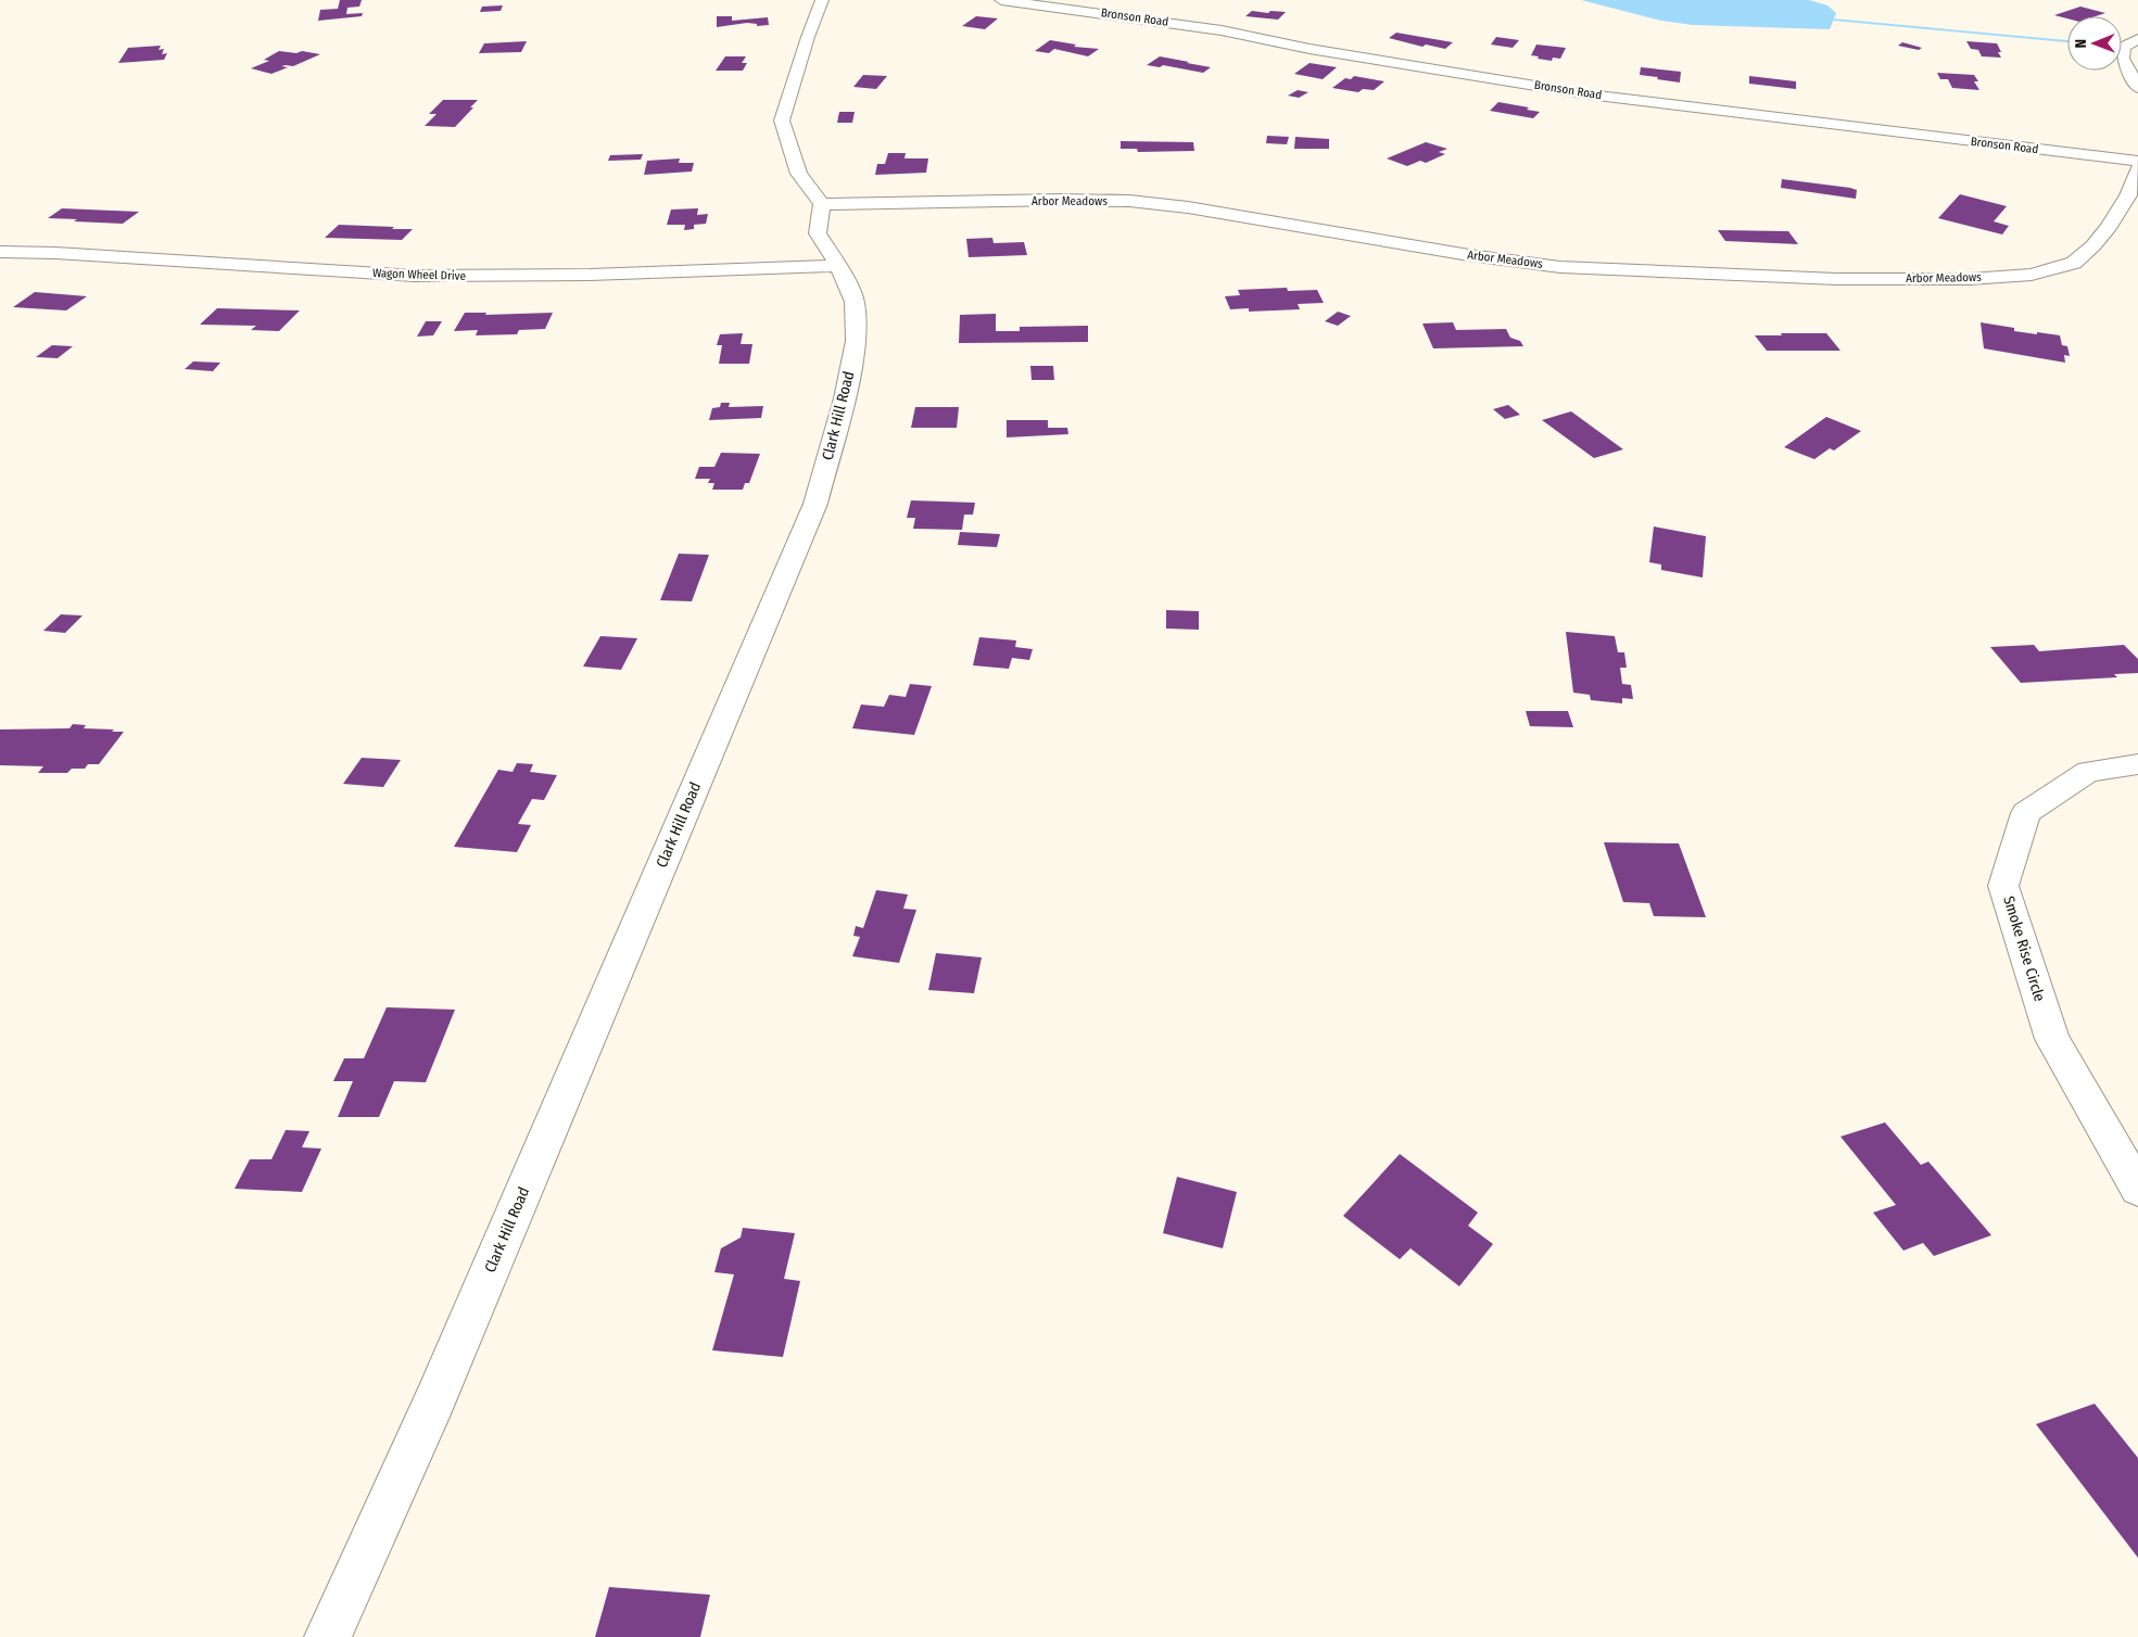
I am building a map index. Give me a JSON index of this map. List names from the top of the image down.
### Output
{
  "streets": {
    "street": [
      "Bronson Road",
      "Arbor Meadows",
      "Wagon Wheel Drive",
      "Clark Hill Road",
      "Smoke Rise Circle"
    ]
  },
  "crossings": [
    ["Arbor Meadows", "Clark Hill Road"],
    ["Wagon Wheel Drive", "Clark Hill Road"]
  ],
  "north": "left"
}
